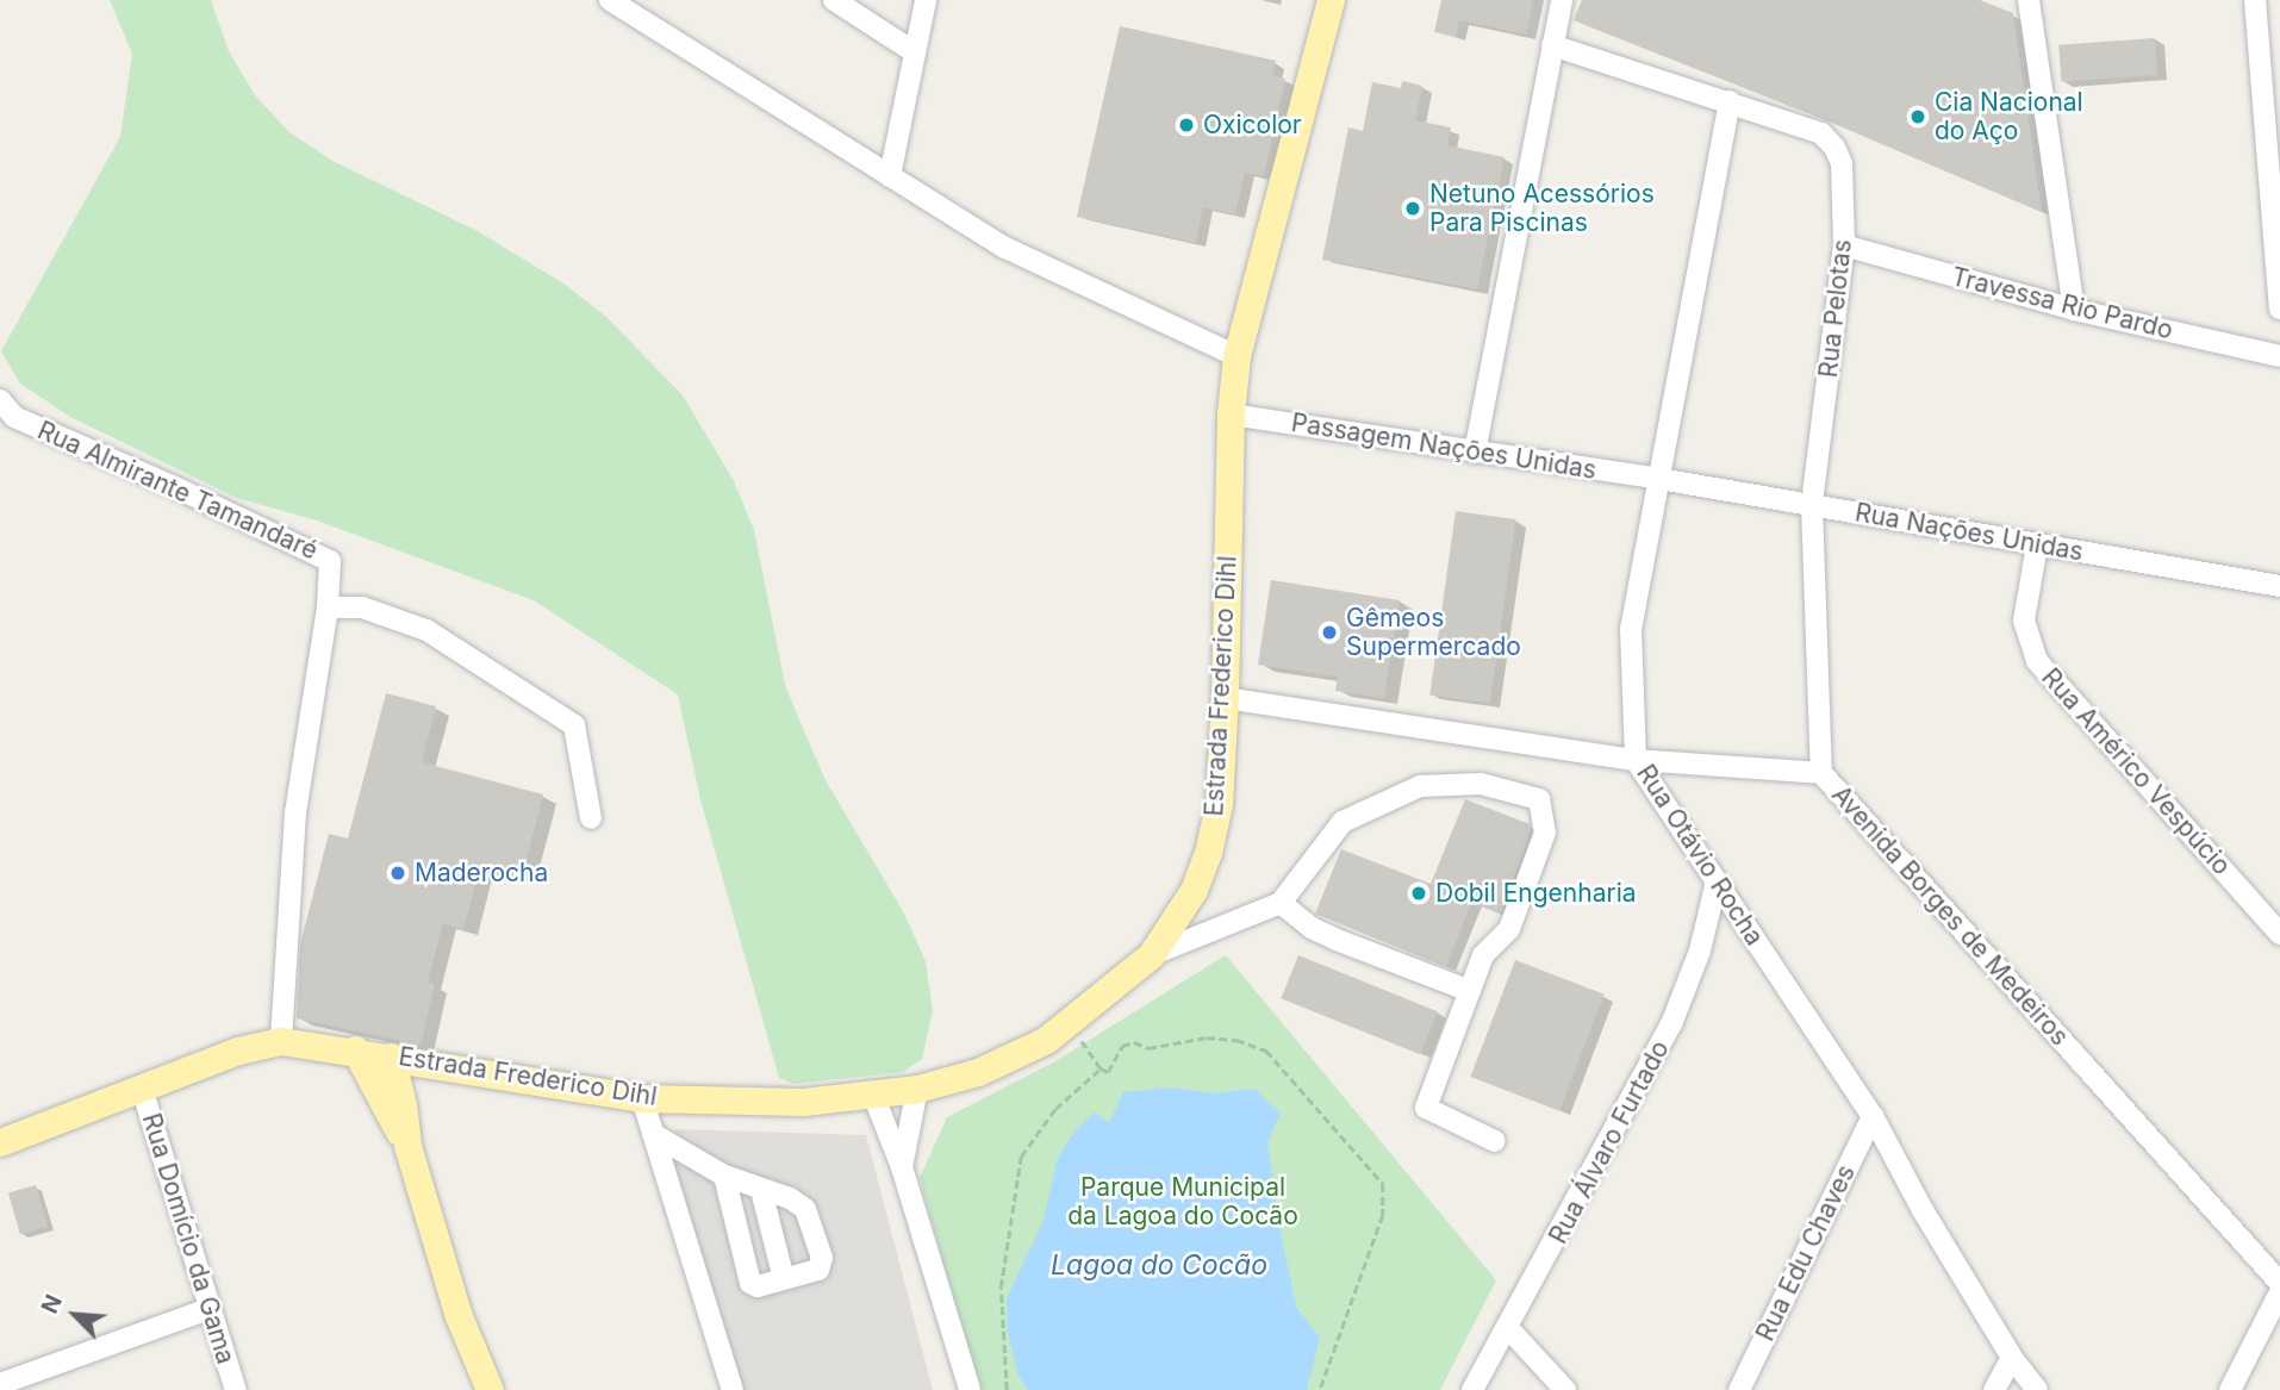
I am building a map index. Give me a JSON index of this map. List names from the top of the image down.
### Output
{
  "streets": {
    "main road": ["Estrada Frederico Dihl"],
    "street": [
      "Travessa Rio Pardo",
      "Rua Pelotas",
      "Passagem Nações Unidas",
      "Rua Almirante Tamandaré",
      "Rua Nações Unidas",
      "Rua Américo Vespúcio",
      "Rua Otávio Rocha",
      "Avenida Borges de Medeiros",
      "Rua Álvaro Furtado",
      "Rua Domício da Gama",
      "Rua Edu Chaves"
    ]
  },
  "crossings": [
    ["Travessa Rio Pardo", "Rua Pelotas"],
    ["Rua Pelotas", "Rua Nações Unidas"],
    ["Rua Pelotas", "Rua Otávio Rocha"],
    ["Rua Pelotas", "Avenida Borges de Medeiros"],
    ["Passagem Nações Unidas", "Rua Nações Unidas"],
    ["Passagem Nações Unidas", "Estrada Frederico Dihl"],
    ["Passagem Nações Unidas", "Rua Otávio Rocha"],
    ["Rua Almirante Tamandaré", "Estrada Frederico Dihl"],
    ["Rua Nações Unidas", "Rua Américo Vespúcio"],
    ["Rua Nações Unidas", "Rua Otávio Rocha"],
    ["Estrada Frederico Dihl", "Avenida Borges de Medeiros"],
    ["Estrada Frederico Dihl", "Rua Domício da Gama"],
    ["Rua Otávio Rocha", "Avenida Borges de Medeiros"],
    ["Rua Otávio Rocha", "Rua Álvaro Furtado"],
    ["Rua Otávio Rocha", "Rua Edu Chaves"]
  ],
  "water": ["Lagoa do Cocão"],
  "parks": ["Parque Municipal da Lagoa do Cocão"],
  "places": [
    "Cia Nacional do Aço",
    "Oxicolor",
    "Netuno Acessórios Para Piscinas",
    "Gêmeos Supermercado",
    "Maderocha",
    "Dobil Engenharia"
  ],
  "north": "top left"
}
